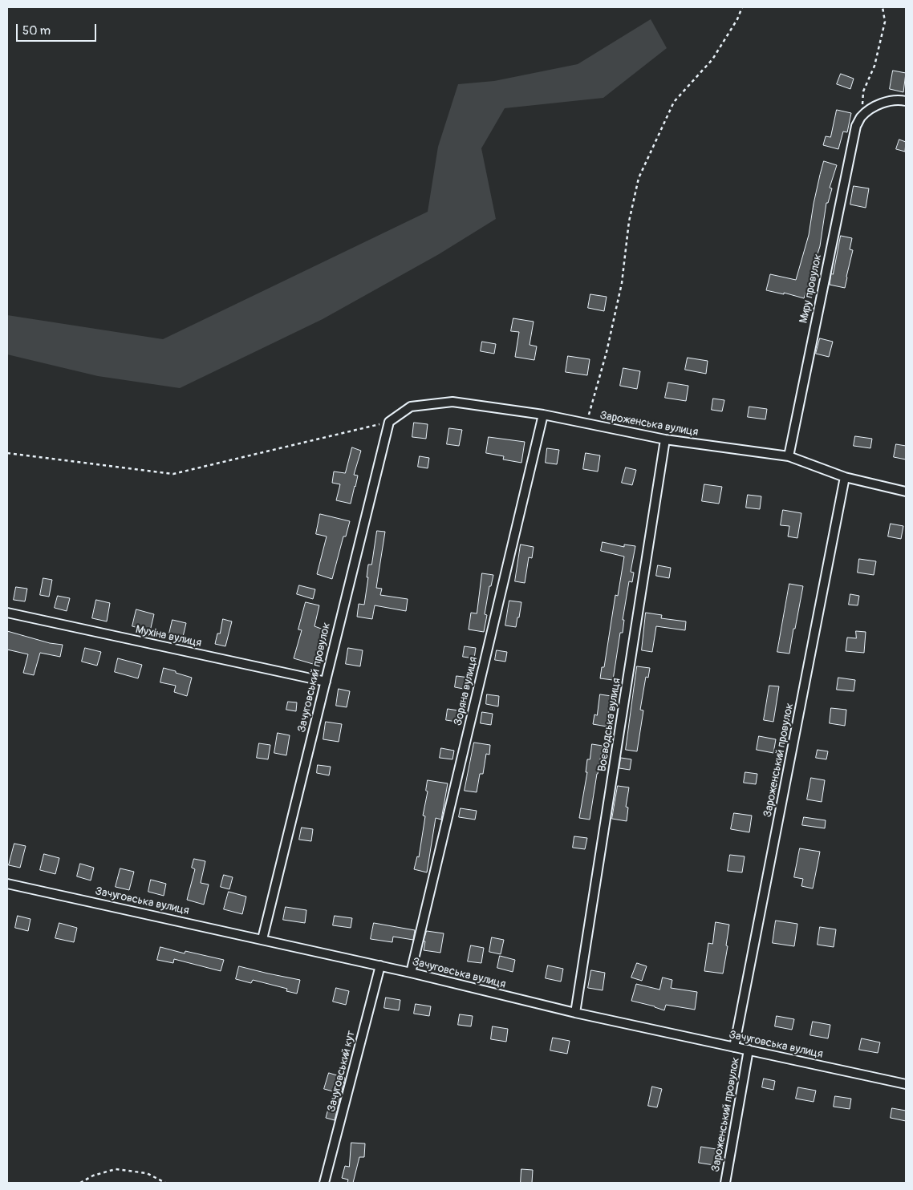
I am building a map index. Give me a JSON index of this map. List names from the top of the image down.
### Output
{
  "streets": {
    "street": [
      "Миру провулок",
      "Зароженська вулиця",
      "Мухіна вулиця",
      "Зачуговський провулок",
      "Зоряна вулиця",
      "Воєводська вулиця",
      "Зароженський провулок",
      "Зачуговська вулиця",
      "Зачуговський кут"
    ]
  },
  "crossings": [
    ["Миру провулок", "Зароженська вулиця"],
    ["Зароженська вулиця", "Зачуговський провулок"],
    ["Зароженська вулиця", "Зоряна вулиця"],
    ["Зароженська вулиця", "Воєводська вулиця"],
    ["Зароженська вулиця", "Зароженський провулок"],
    ["Мухіна вулиця", "Зачуговський провулок"],
    ["Зачуговський провулок", "Зачуговська вулиця"],
    ["Зоряна вулиця", "Зачуговська вулиця"],
    ["Воєводська вулиця", "Зачуговська вулиця"],
    ["Зароженський провулок", "Зачуговська вулиця"],
    ["Зачуговська вулиця", "Зачуговський кут"]
  ],
  "scale_bar": "50 m"
}
